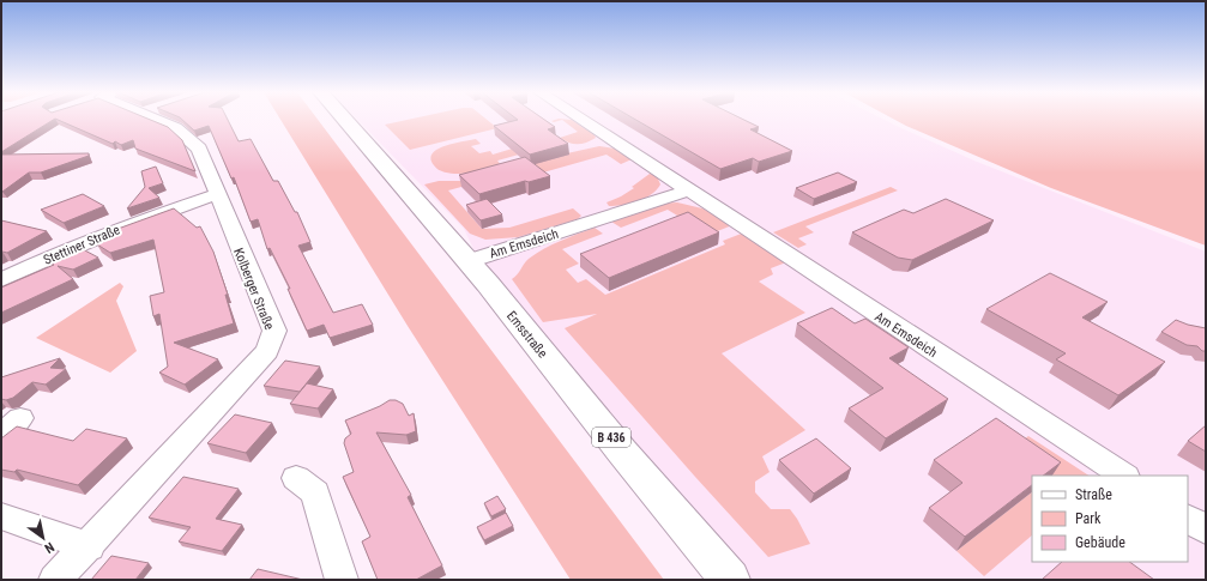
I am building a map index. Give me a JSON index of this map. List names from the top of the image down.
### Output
{
  "streets": {
    "main road": ["Emsstraße", "B 436"],
    "street": ["Am Emsdeich", "Stettiner Straße", "Kolberger Straße"]
  },
  "crossings": [
    ["Am Emsdeich", "Emsstraße"],
    ["Stettiner Straße", "Kolberger Straße"]
  ],
  "legend": ["Straße", "Park", "Gebäude"],
  "north": "bottom right"
}
